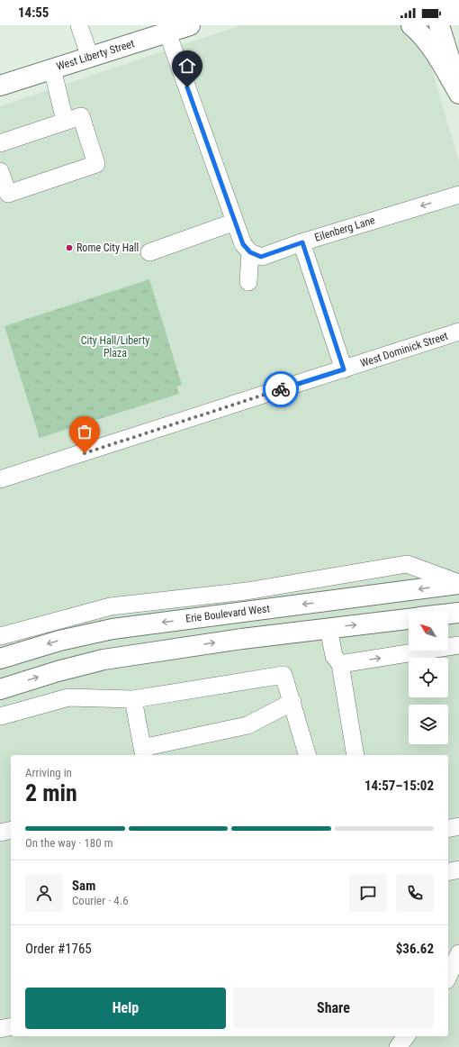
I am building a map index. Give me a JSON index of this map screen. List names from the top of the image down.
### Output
{
  "streets": {
    "main road": ["West Liberty Street", "Erie Boulevard West"],
    "street": ["Eilenberg Lane", "West Dominick Street"]
  },
  "one_way": ["Eilenberg Lane"],
  "parks": ["City Hall/Liberty Plaza"],
  "places": ["Rome City Hall"],
  "north": "top left",
  "page": {
    "status": "14:55",
    "heading": ["2 min", "Arriving in", "14:57–15:02"],
    "panel": [
      "Sam",
      "Courier · 4.6",
      "Order #1765",
      "$36.62"
    ],
    "bar": "On the way · 180 m",
    "buttons": ["Help", "Share"]
  }
}
